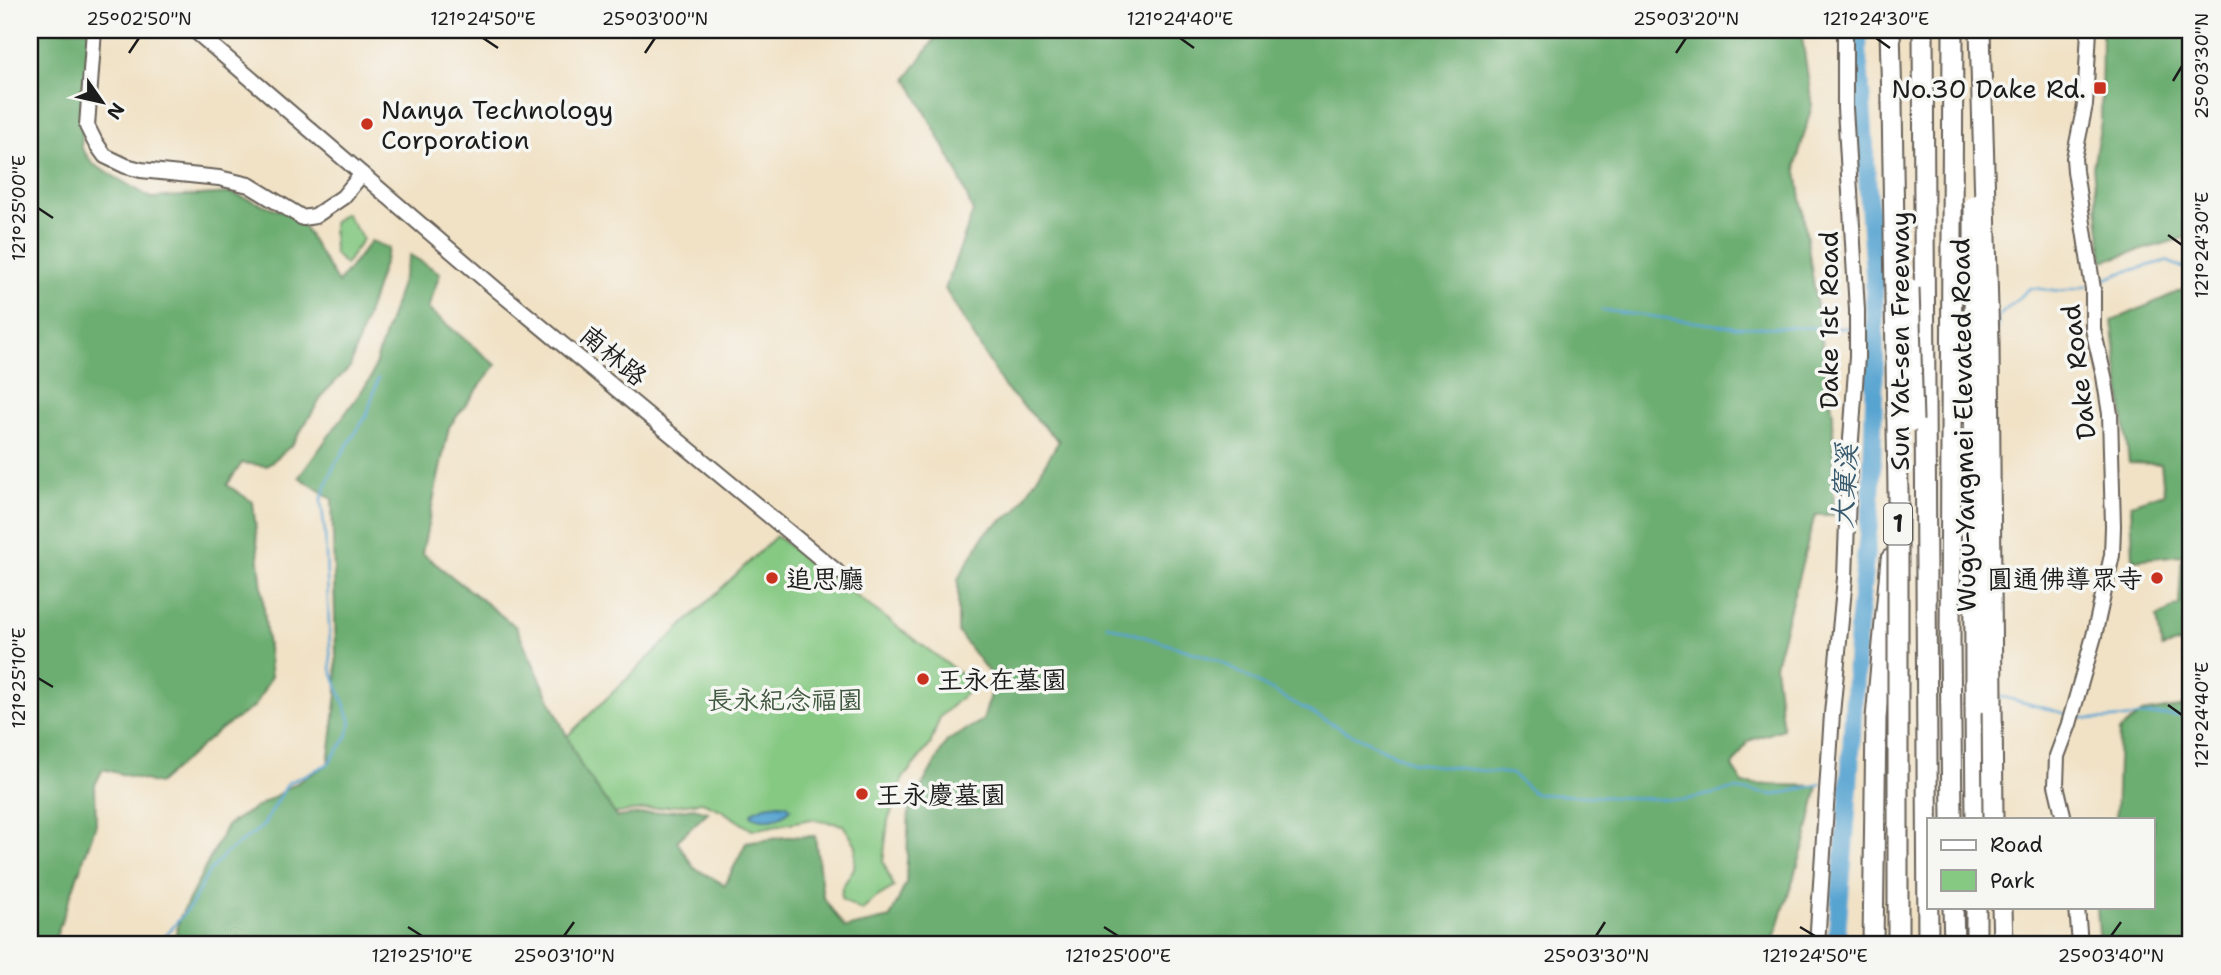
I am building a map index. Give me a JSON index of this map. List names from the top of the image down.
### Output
{
  "streets": {
    "highway": ["Sun Yat-sen Freeway", "Wugu-Yangmei Elevated Road", "1"],
    "street": ["Dake 1st Road", "南林路", "Dake Road"]
  },
  "water": ["大窠溪"],
  "parks": ["長永紀念福園"],
  "places": {
    "transit": ["No.30 Dake Rd."],
    "other": [
      "Nanya Technology Corporation",
      "追思廳",
      "圓通佛導眾寺",
      "王永在墓園",
      "王永慶墓園"
    ]
  },
  "legend": ["Road", "Park"],
  "north": "bottom right",
  "coordinates": [
    "25°02'50\"N",
    "121°24'50\"E",
    "25°03'00\"N",
    "121°24'40\"E",
    "25°03'20\"N",
    "121°24'30\"E",
    "25°03'30\"N",
    "121°25'00\"E",
    "121°25'10\"E",
    "25°03'10\"N",
    "25°03'40\"N"
  ]
}
